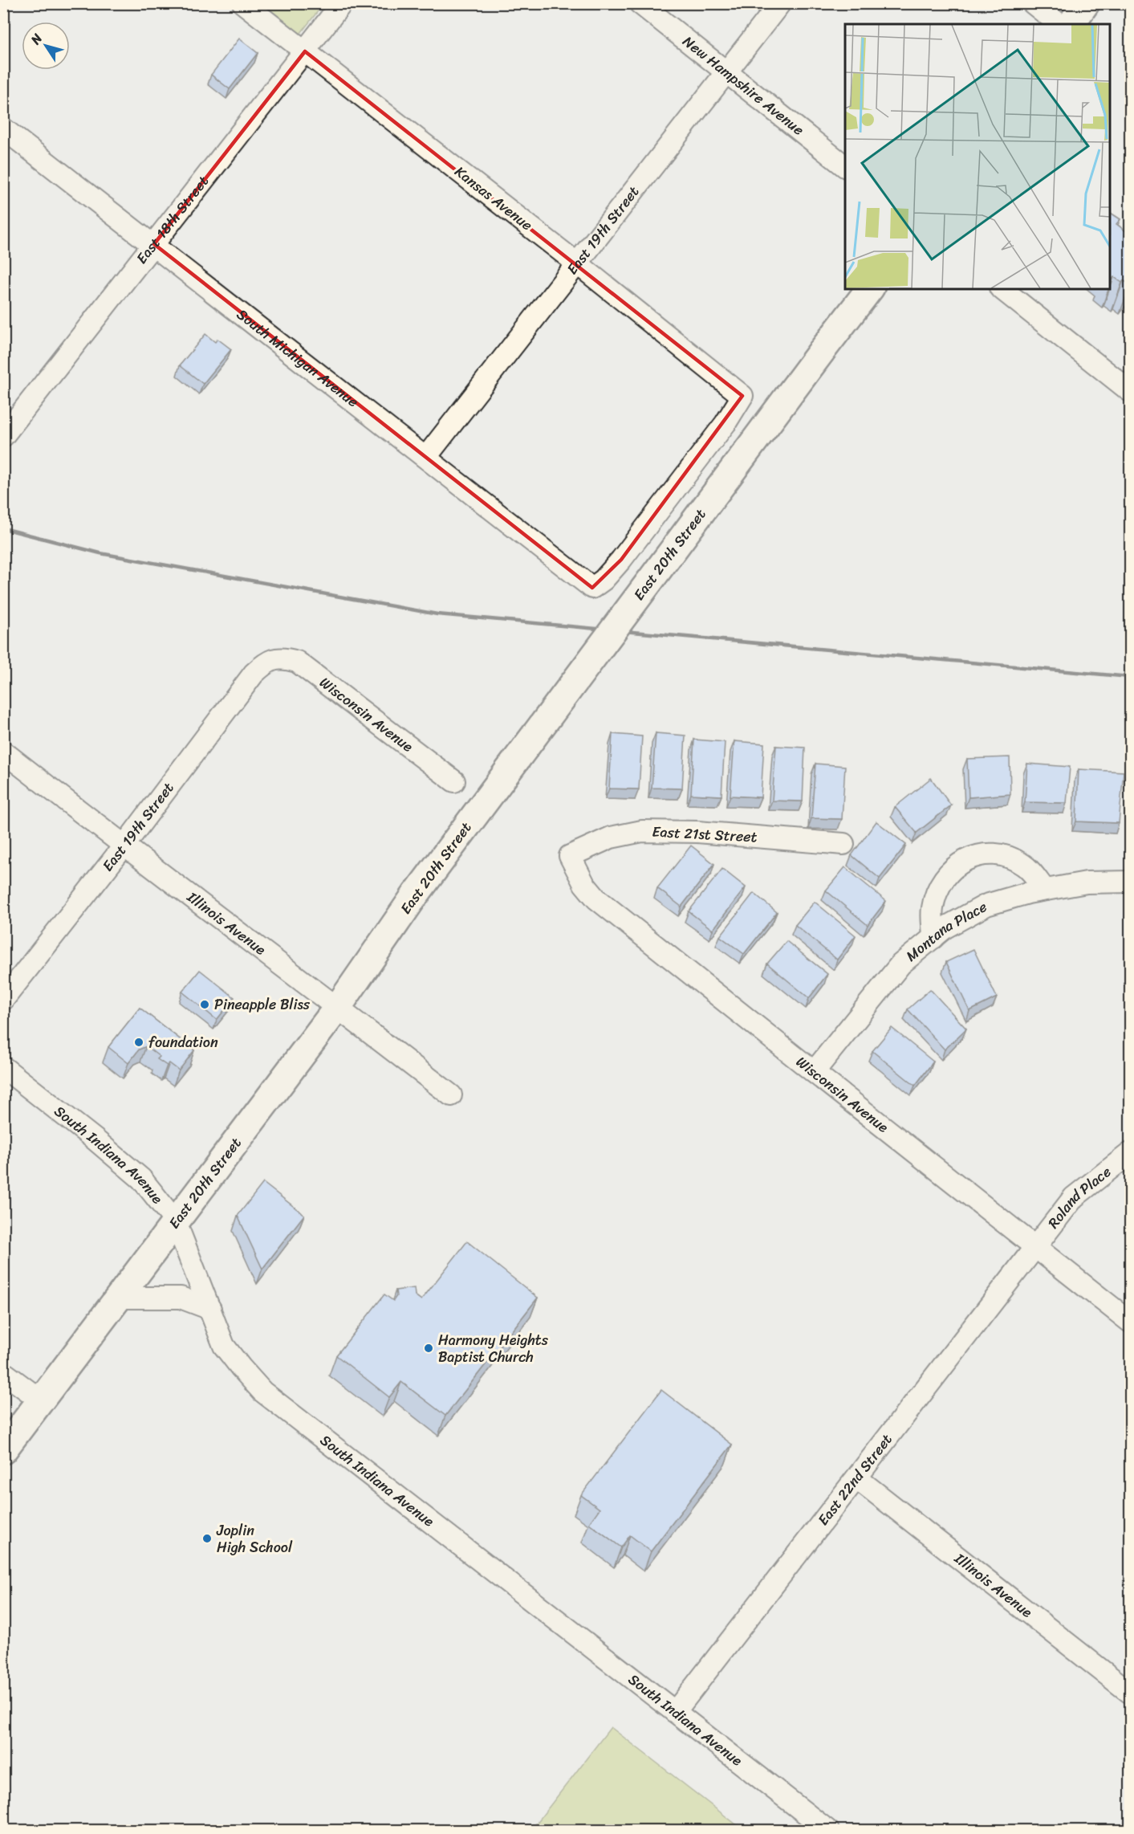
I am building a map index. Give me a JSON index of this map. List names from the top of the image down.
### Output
{
  "streets": {
    "main road": ["East 20th Street"],
    "street": [
      "New Hampshire Avenue",
      "Kansas Avenue",
      "East 18th Street",
      "East 19th Street",
      "South Michigan Avenue",
      "Wisconsin Avenue",
      "East 21st Street",
      "Illinois Avenue",
      "Montana Place",
      "South Indiana Avenue",
      "Roland Place",
      "East 22nd Street"
    ]
  },
  "crossings": [
    ["New Hampshire Avenue", "East 19th Street"],
    ["Kansas Avenue", "East 18th Street"],
    ["Kansas Avenue", "East 19th Street"],
    ["Kansas Avenue", "South Michigan Avenue"],
    ["East 18th Street", "South Michigan Avenue"],
    ["East 19th Street", "South Michigan Avenue"],
    ["East 19th Street", "Wisconsin Avenue"],
    ["East 19th Street", "Illinois Avenue"],
    ["East 20th Street", "Illinois Avenue"],
    ["East 20th Street", "South Indiana Avenue"],
    ["Wisconsin Avenue", "East 21st Street"],
    ["Wisconsin Avenue", "Montana Place"],
    ["Wisconsin Avenue", "Roland Place"],
    ["Wisconsin Avenue", "East 22nd Street"],
    ["Illinois Avenue", "East 22nd Street"],
    ["South Indiana Avenue", "East 22nd Street"],
    ["Roland Place", "East 22nd Street"]
  ],
  "places": [
    "Pineapple Bliss",
    "foundation",
    "Harmony Heights Baptist Church",
    "Joplin High School"
  ],
  "north": "top left"
}
